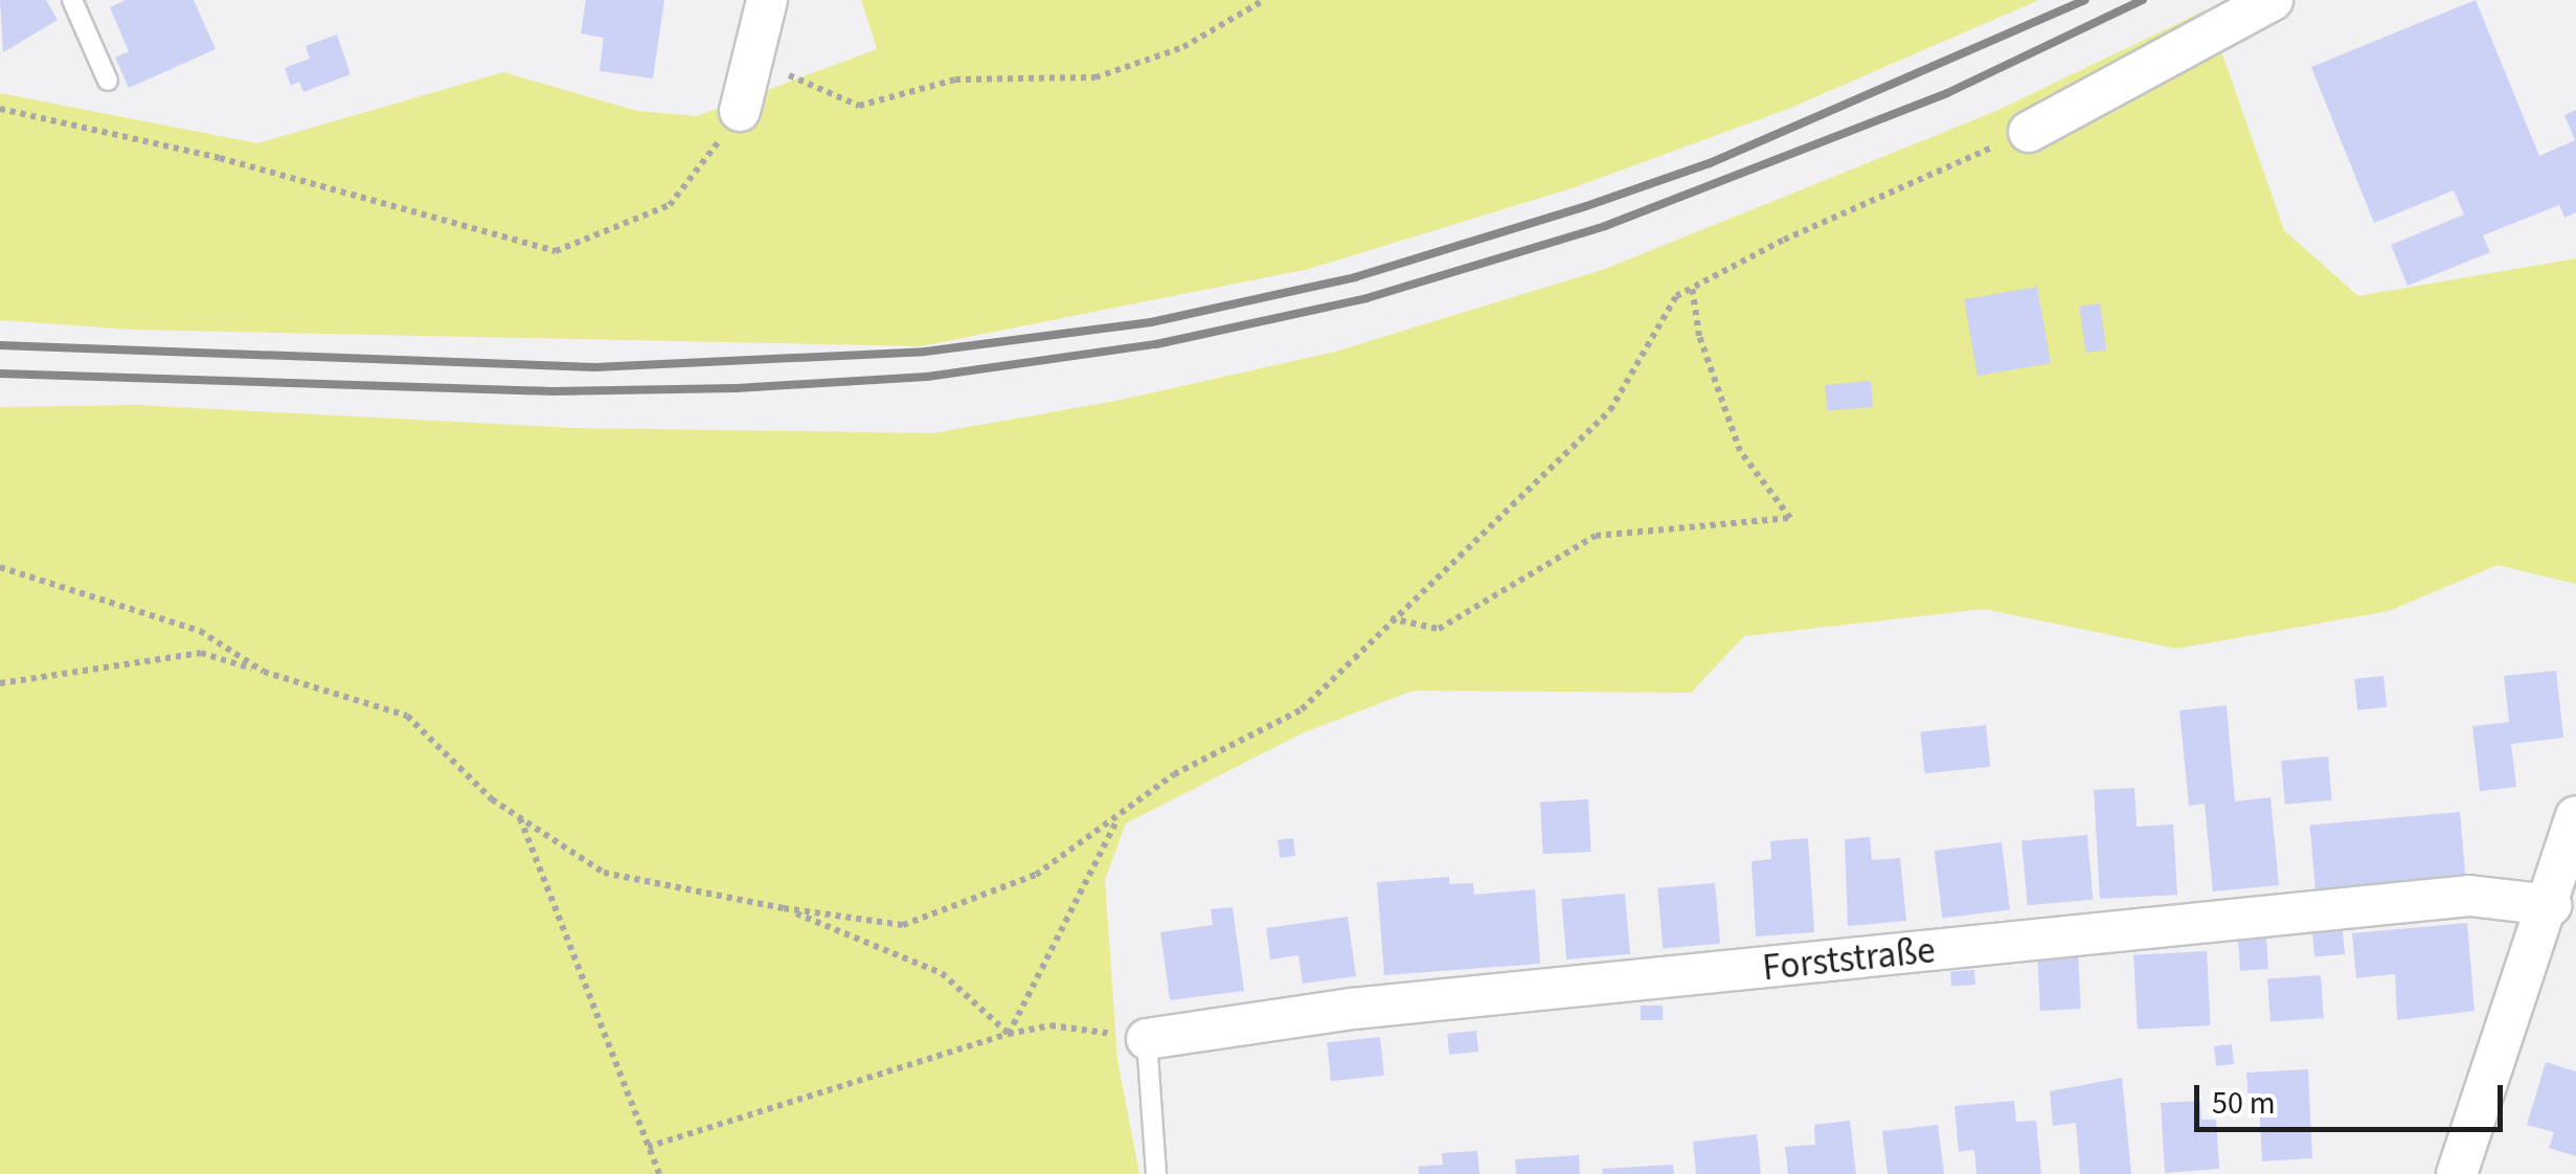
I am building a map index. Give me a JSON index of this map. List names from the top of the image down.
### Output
{
  "streets": {
    "street": ["Forststraße"]
  },
  "scale_bar": "50 m"
}
